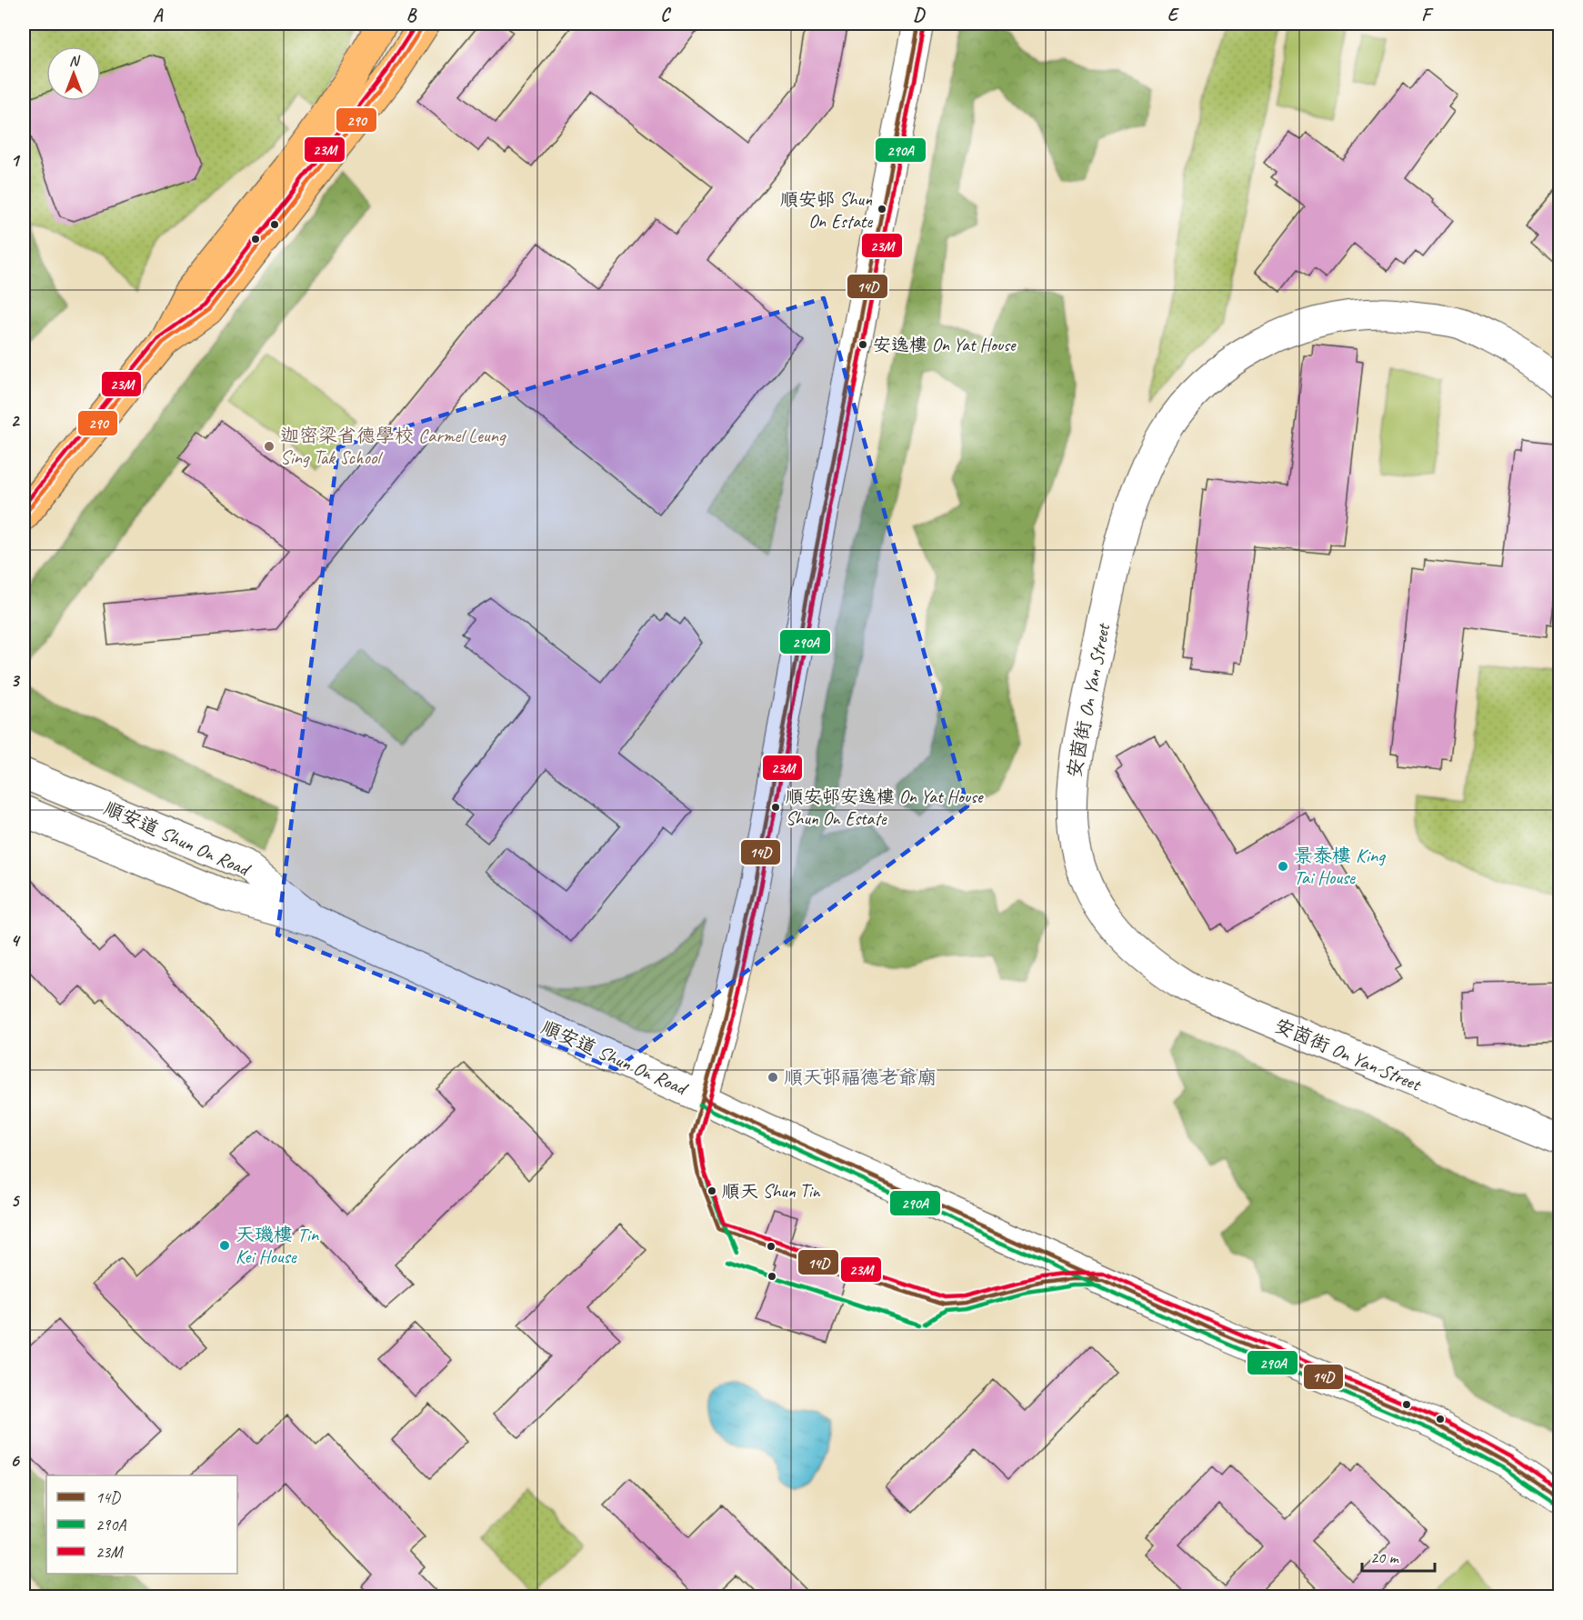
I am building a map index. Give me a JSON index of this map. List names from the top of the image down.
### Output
{
  "streets": {
    "street": ["安茵街 On Yan Street", "順安道 Shun On Road"]
  },
  "places": [
    "順安邨 Shun On Estate",
    "安逸樓 On Yat House",
    "迦密梁省德學校 Carmel Leung Sing Tak School",
    "順安邨安逸樓 On Yat House Shun On Estate",
    "景泰樓 King Tai House",
    "順天邨福德老爺廟",
    "順天 Shun Tin",
    "天璣樓 Tin Kei House"
  ],
  "lines": [
    "transit line 14D",
    "transit line 23M",
    "transit line 290",
    "transit line 290A"
  ],
  "legend": ["14D", "290A", "23M"],
  "scale_bar": "20 m",
  "north": "top",
  "grid": {
    "columns": [
      "A",
      "B",
      "C",
      "D",
      "E",
      "F"
    ],
    "rows": [
      "1",
      "2",
      "3",
      "4",
      "5",
      "6"
    ]
  }
}
